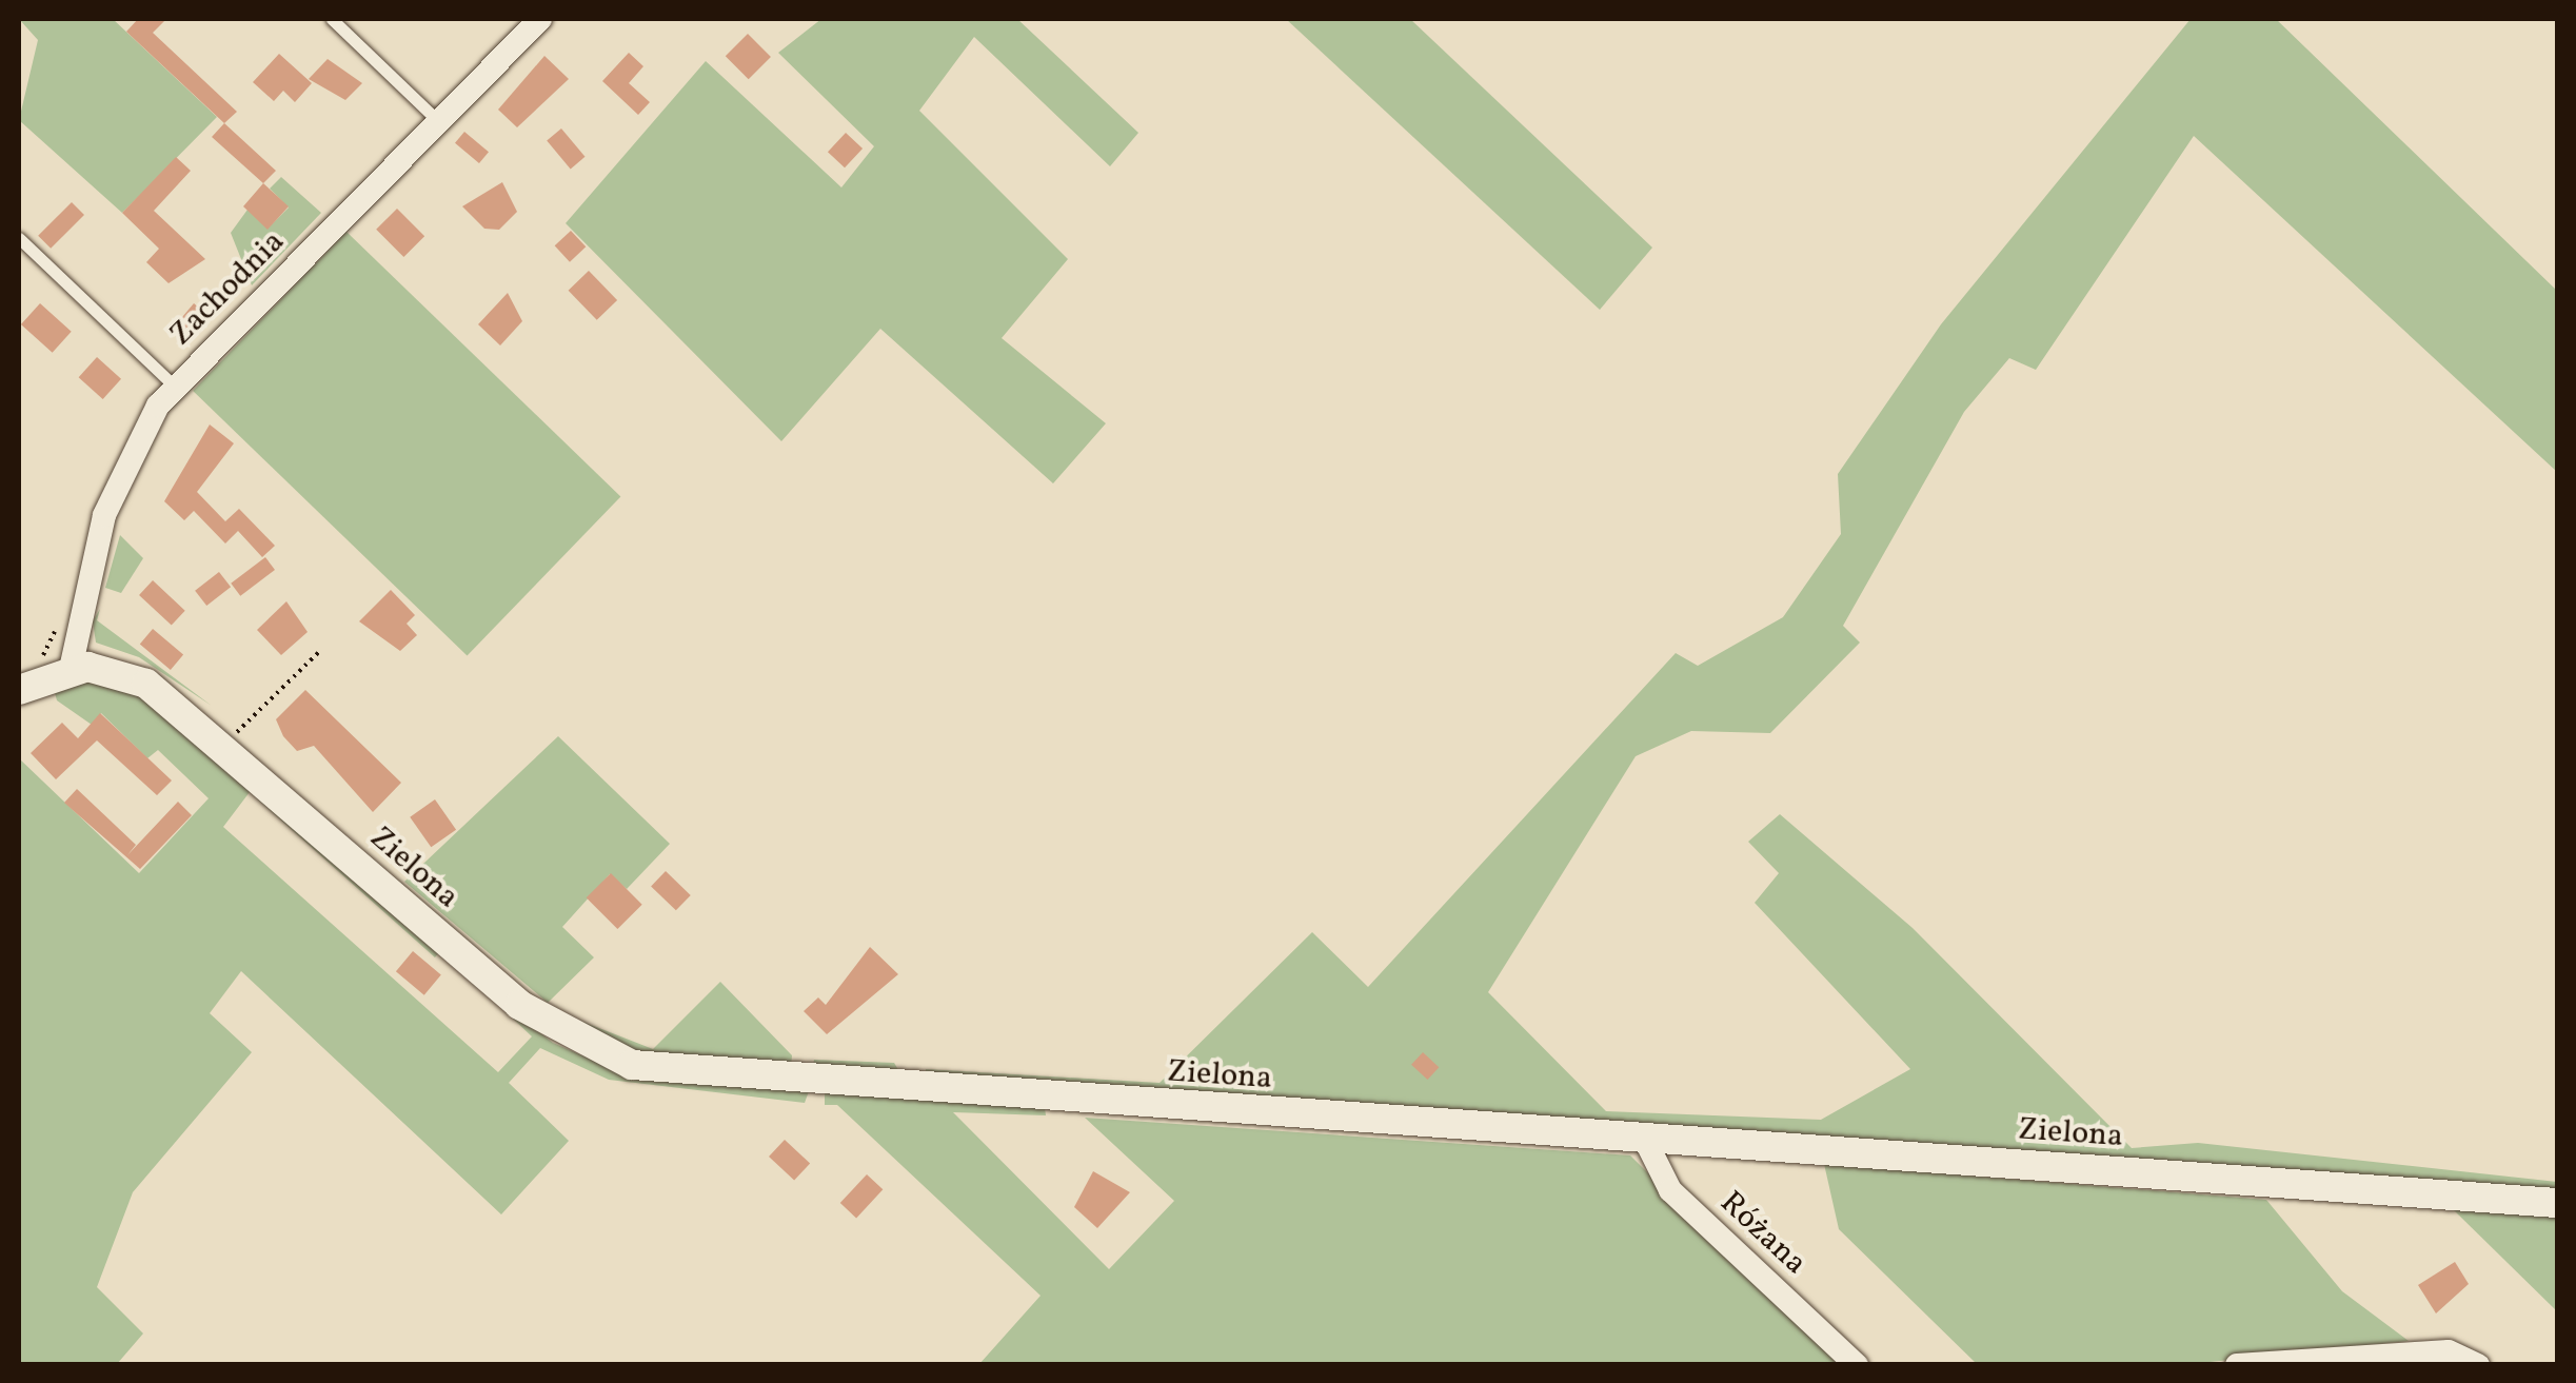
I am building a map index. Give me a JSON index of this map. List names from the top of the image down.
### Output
{
  "streets": {
    "street": ["Zachodnia", "Zielona", "Różana"]
  },
  "crossings": [
    ["Zachodnia", "Zielona"],
    ["Zielona", "Różana"]
  ]
}
